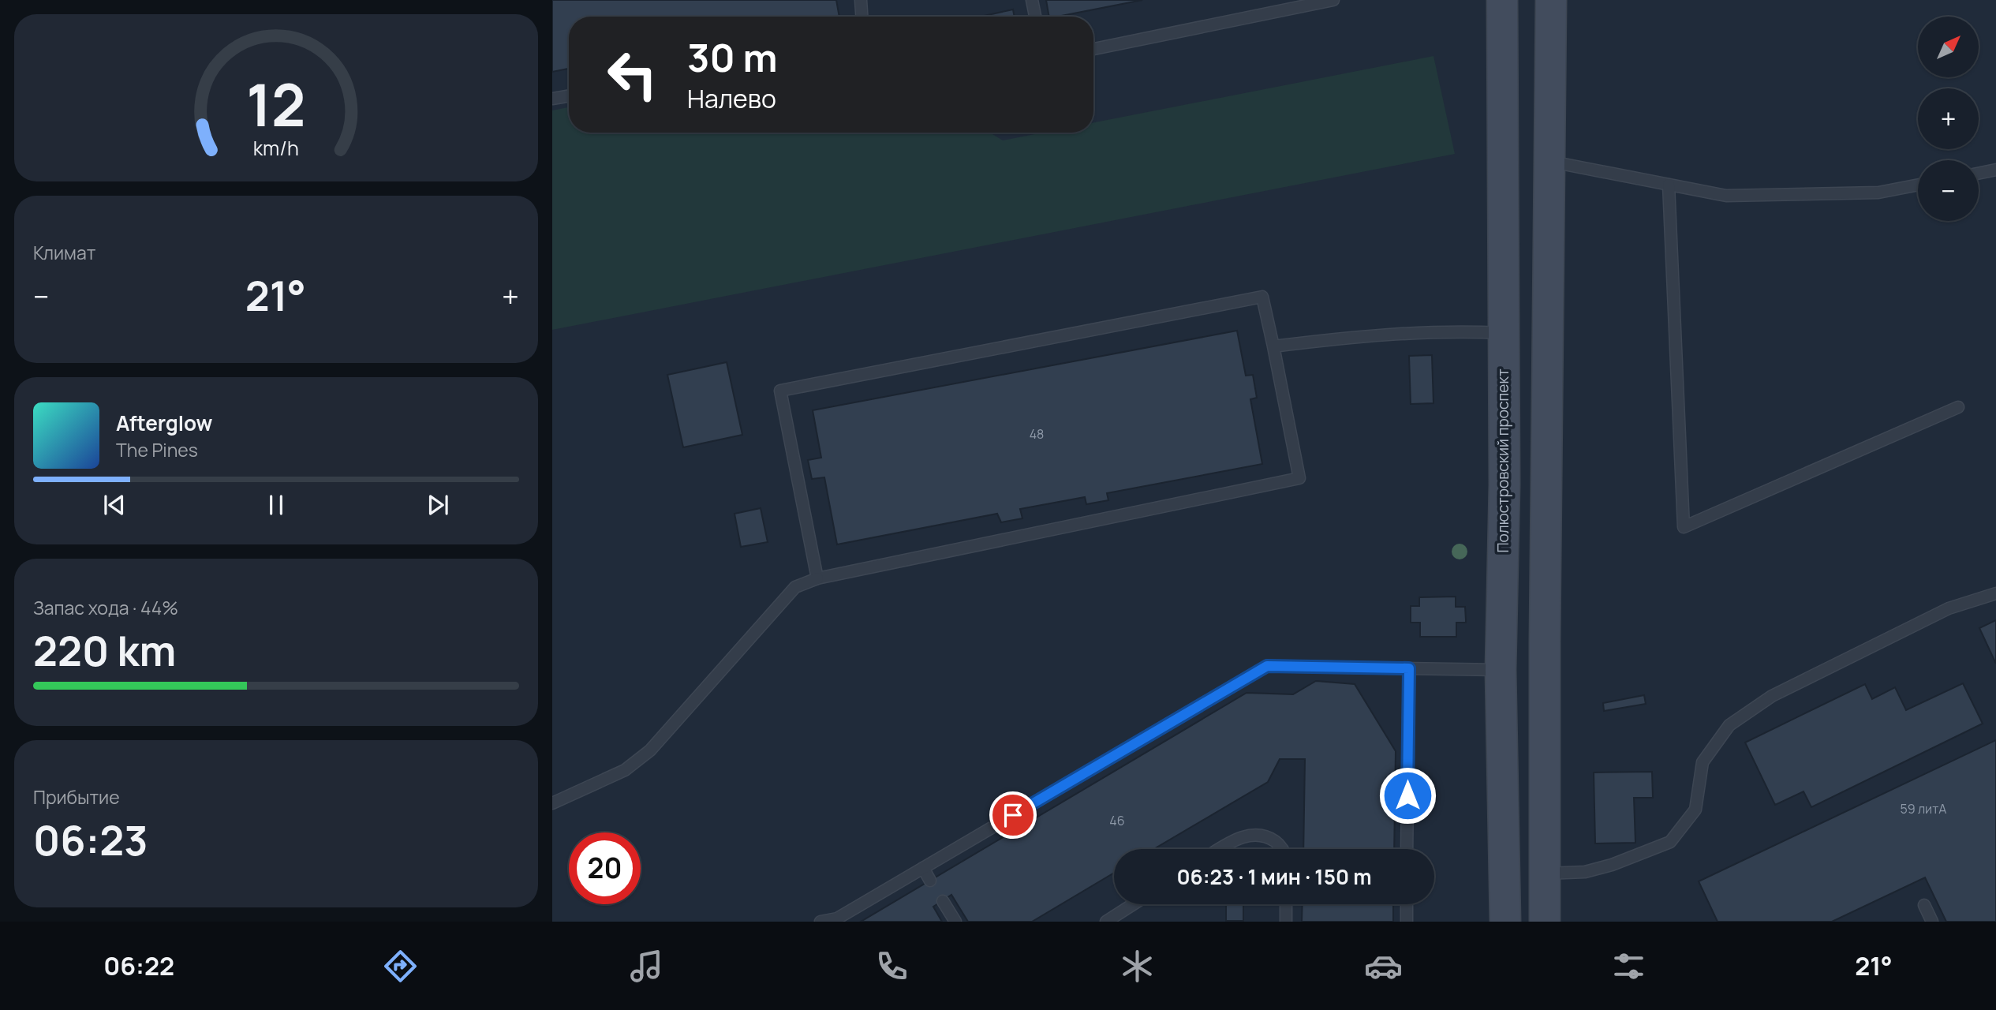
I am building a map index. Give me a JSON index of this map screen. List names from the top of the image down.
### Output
{
  "streets": {
    "main road": ["Полюстровский проспект"]
  },
  "house_numbers": ["48", "59 литА", "46"],
  "north": "top right",
  "page": {
    "map_buttons": ["+", "−"],
    "turn": ["30 m", "Налево"],
    "tile": [
      "Климат",
      ["Запас хода · 44%", "220 km"],
      ["Прибытие", "06:23"]
    ],
    "heat": ["−", "21°", "+"],
    "song": ["Afterglow", "The Pines"],
    "limit": "20",
    "trip": "06:23 · 1 мин · 150 m",
    "tabs": ["06:22", "21°"],
    "gauge": ["12", "km/h"]
  }
}
